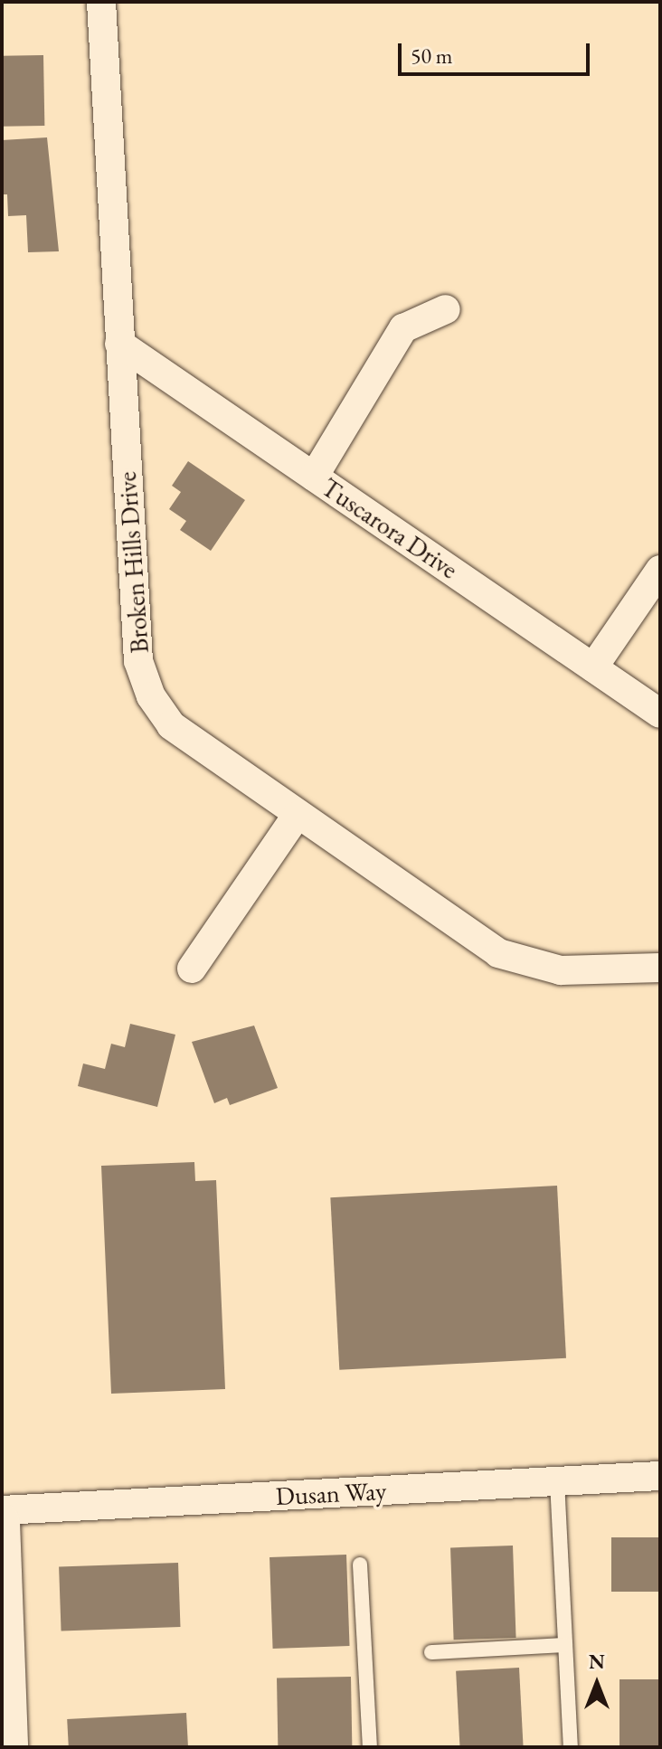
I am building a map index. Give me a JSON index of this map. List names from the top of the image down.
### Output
{
  "streets": {
    "street": ["Tuscarora Drive", "Broken Hills Drive", "Dusan Way"]
  },
  "crossings": [
    ["Tuscarora Drive", "Broken Hills Drive"]
  ],
  "scale_bar": "50 m",
  "north": "top"
}
